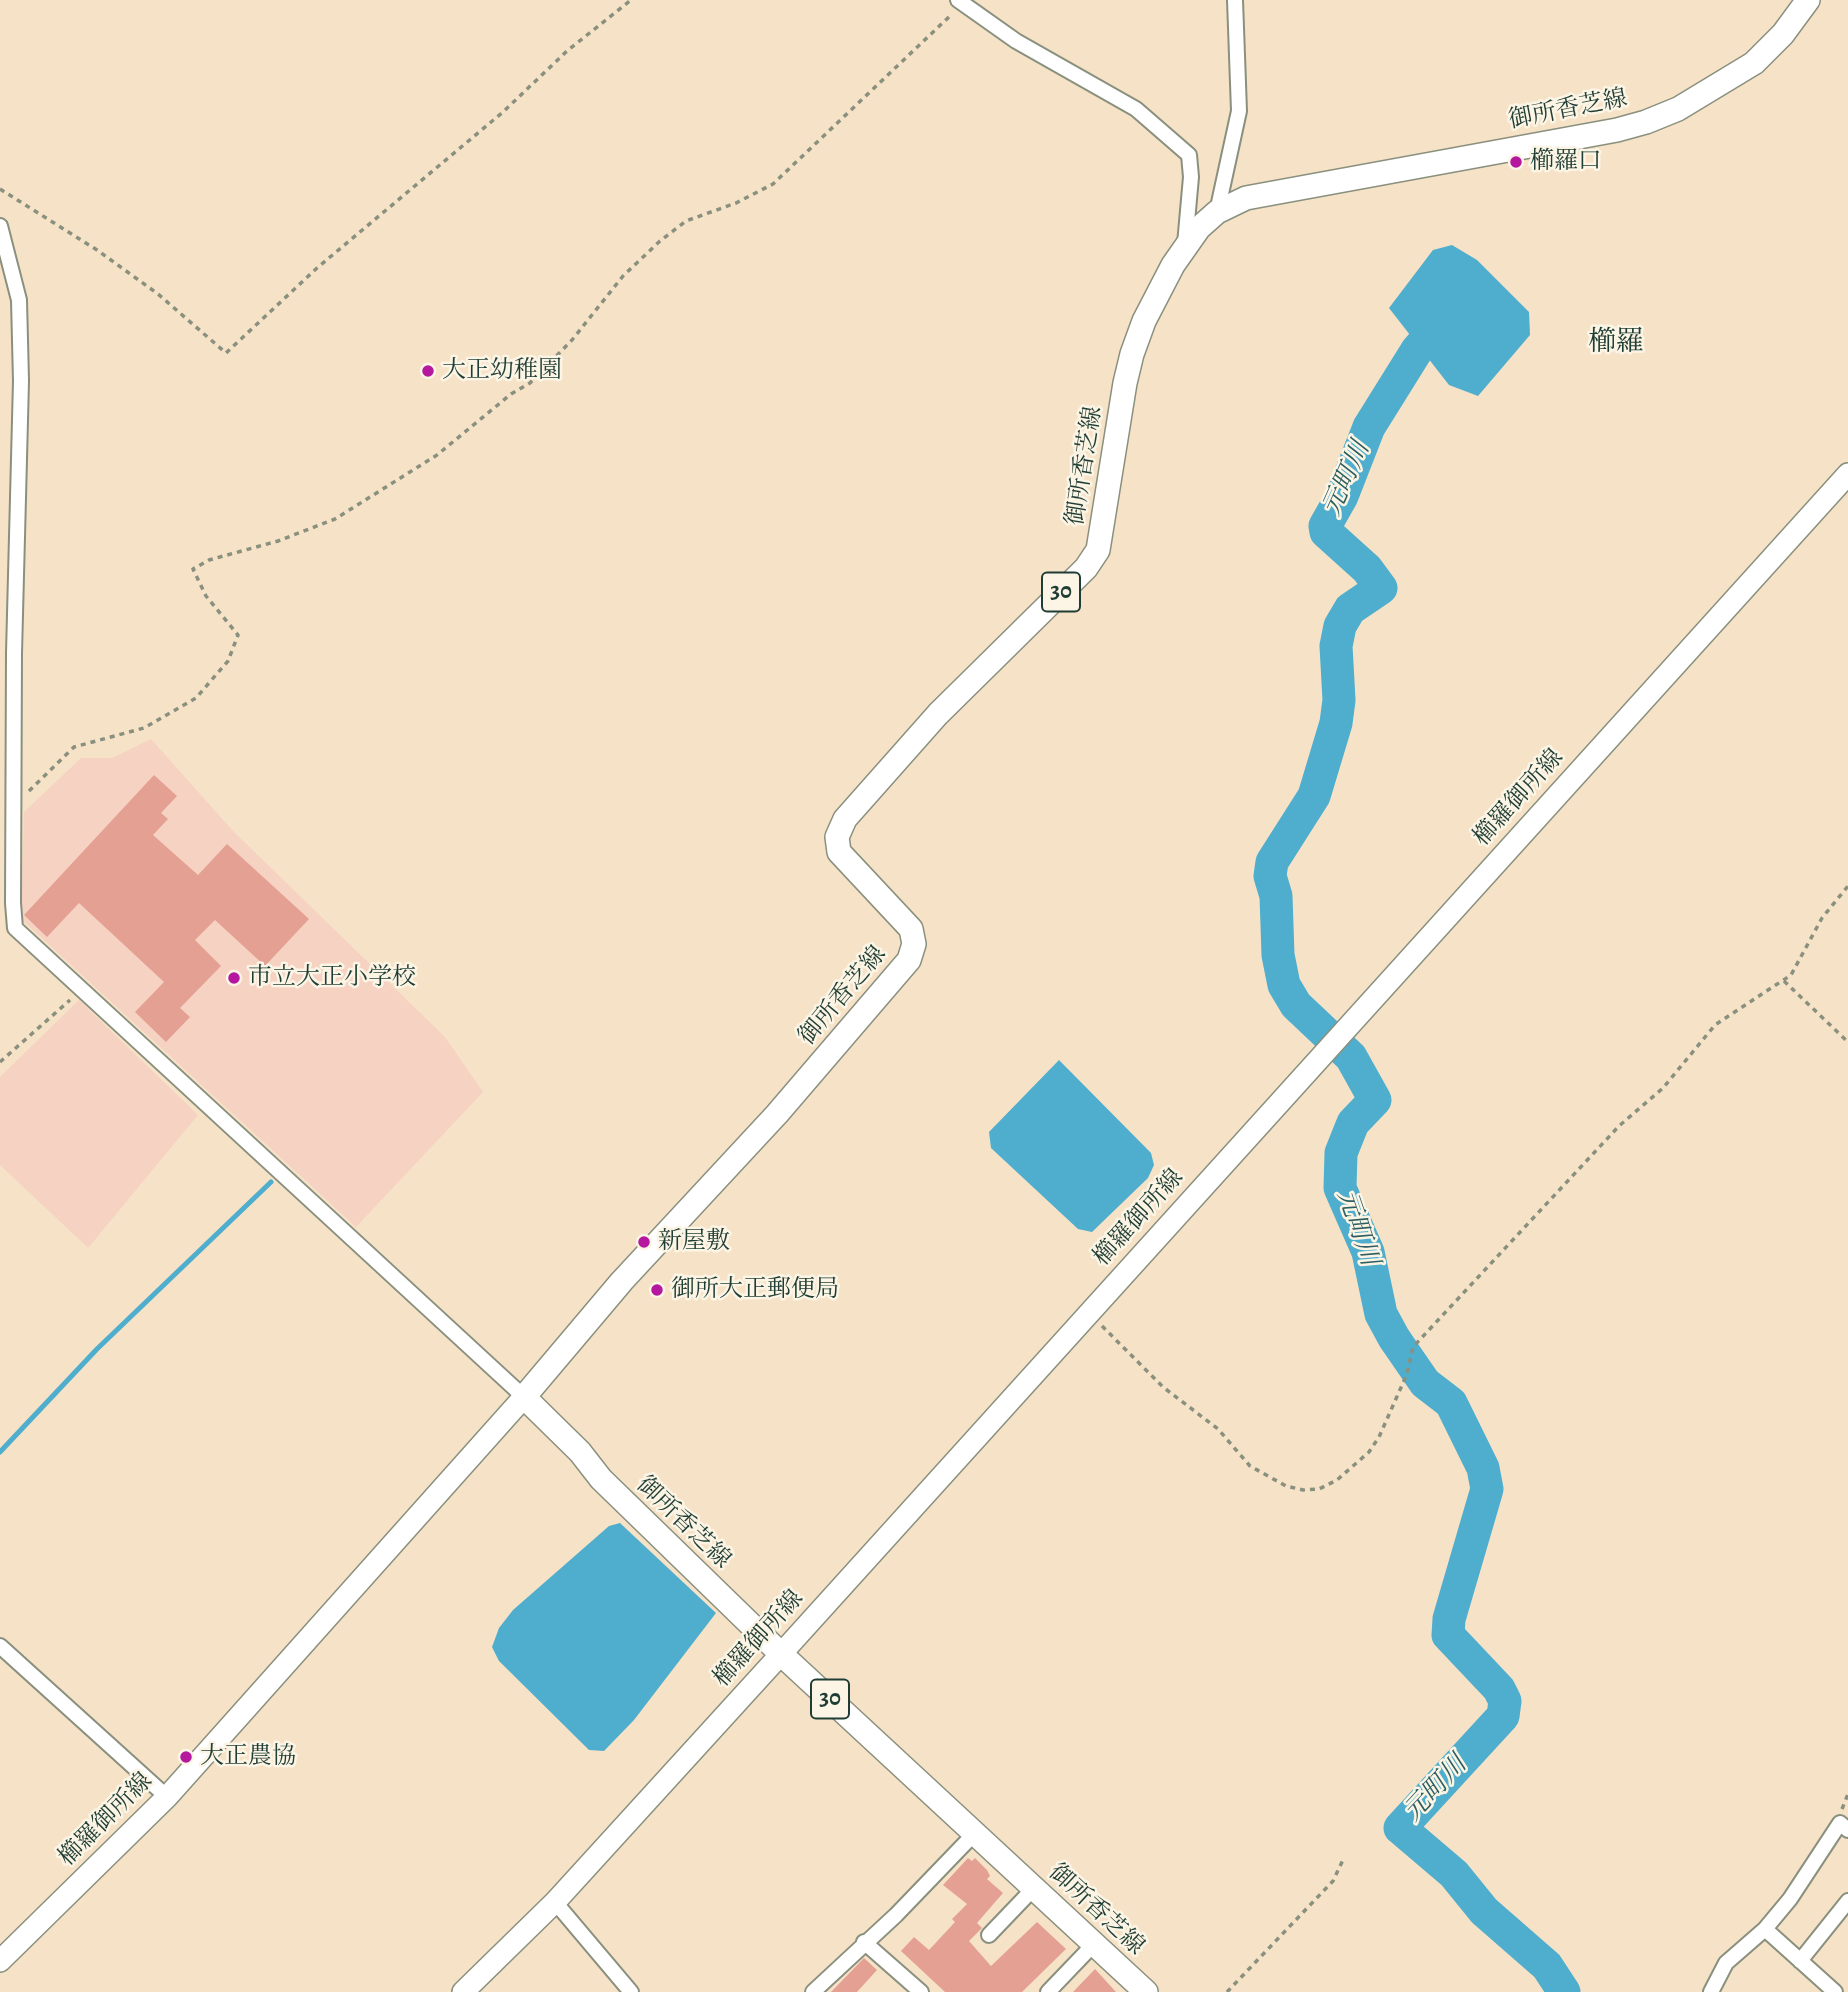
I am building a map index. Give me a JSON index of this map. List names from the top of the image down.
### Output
{
  "streets": {
    "main road": ["御所香芝線", "30", "櫛羅御所線"]
  },
  "crossings": [
    ["御所香芝線", "櫛羅御所線"]
  ],
  "districts": ["櫛羅"],
  "water": ["元町川"],
  "places": [
    "櫛羅口",
    "大正幼稚園",
    "市立大正小学校",
    "新屋敷",
    "御所大正郵便局",
    "大正農協"
  ]
}
